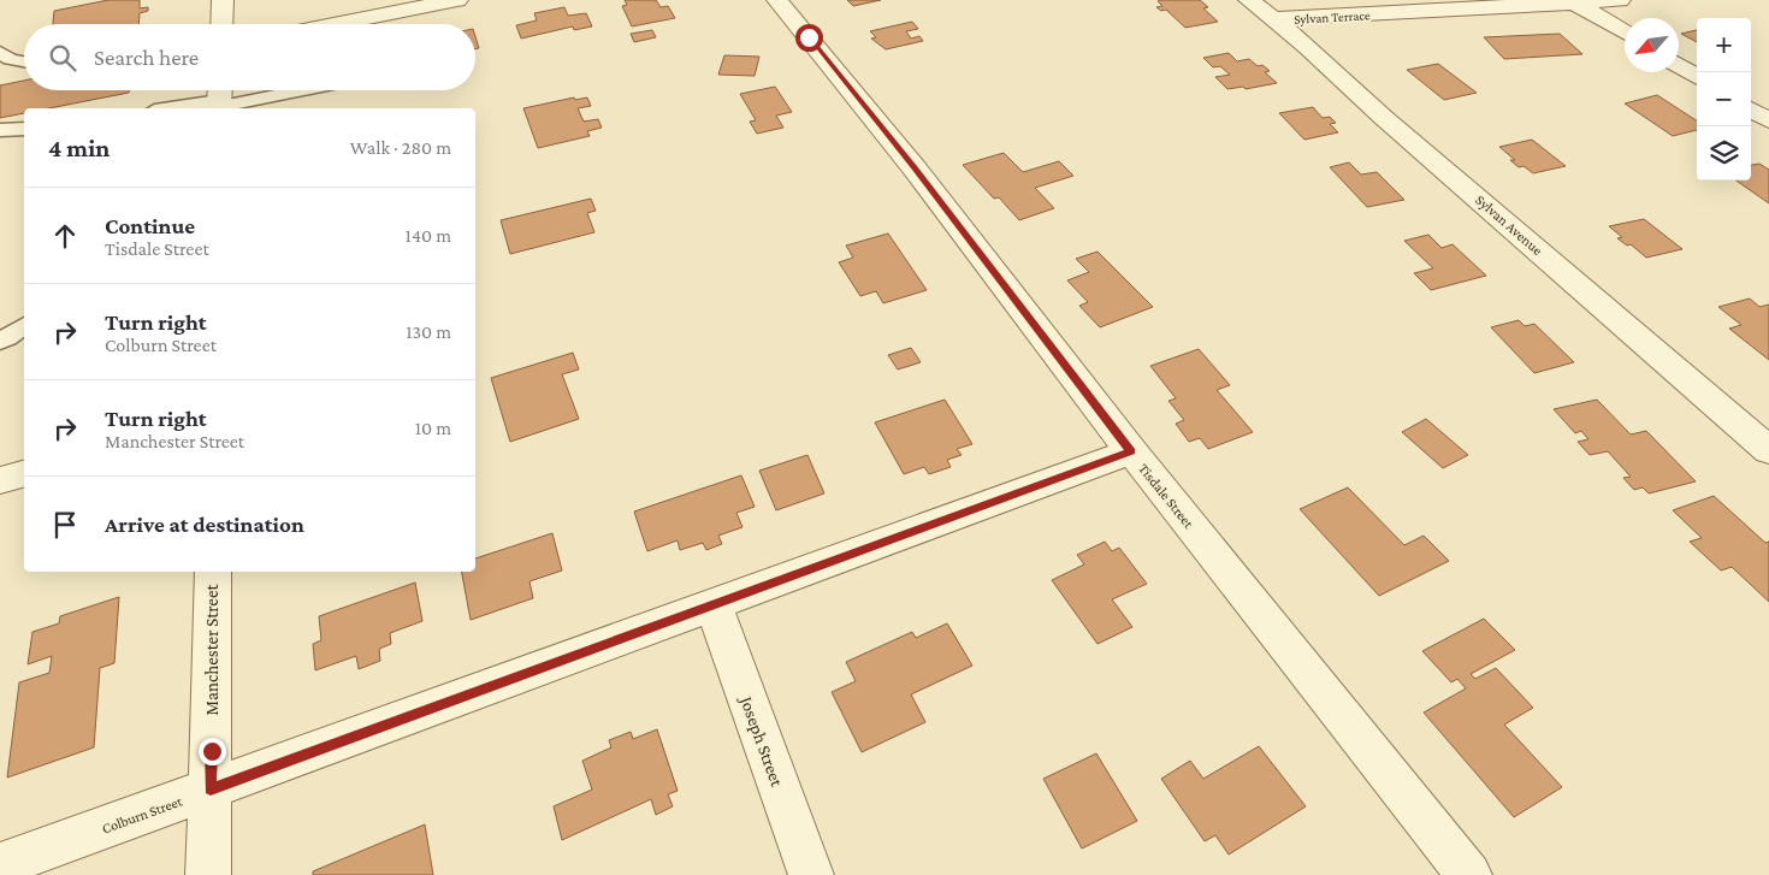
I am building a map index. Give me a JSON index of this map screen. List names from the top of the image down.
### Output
{
  "streets": {
    "street": [
      "Sylvan Terrace",
      "Sylvan Avenue",
      "Tisdale Street",
      "Manchester Street",
      "Joseph Street",
      "Colburn Street"
    ]
  },
  "crossings": [
    ["Sylvan Terrace", "Sylvan Avenue"],
    ["Tisdale Street", "Colburn Street"],
    ["Manchester Street", "Colburn Street"],
    ["Joseph Street", "Colburn Street"]
  ],
  "north": "bottom left",
  "page": {
    "map_buttons": ["+", "−"],
    "search": "Search here",
    "heading": ["4 min", "Walk · 280 m"],
    "list": [
      ["Continue", "Tisdale Street", "140 m"],
      ["Turn right", "Colburn Street", "130 m"],
      ["Turn right", "Manchester Street", "10 m"],
      "Arrive at destination"
    ]
  }
}
